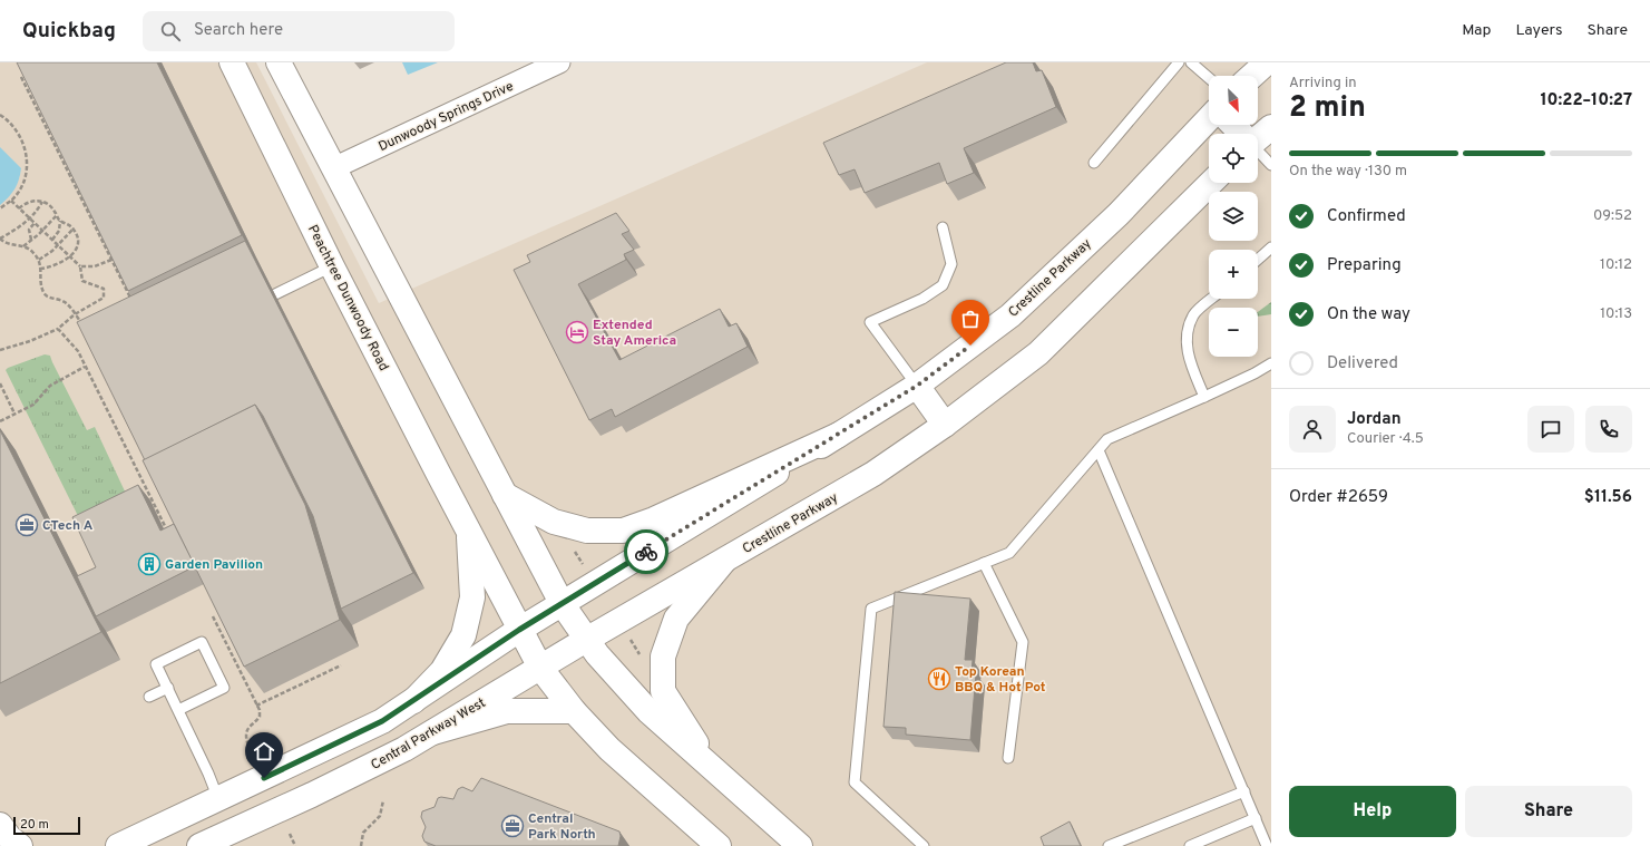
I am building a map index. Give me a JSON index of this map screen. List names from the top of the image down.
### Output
{
  "streets": {
    "main road": ["Crestline Parkway", "Peachtree Dunwoody Road", "Central Parkway West"],
    "street": ["Dunwoody Springs Drive"]
  },
  "crossings": [
    ["Crestline Parkway", "Peachtree Dunwoody Road"],
    ["Crestline Parkway", "Central Parkway West"],
    ["Peachtree Dunwoody Road", "Central Parkway West"]
  ],
  "places": {
    "hotel": ["Extended Stay America"],
    "office": ["CTech A", "Central Park North"],
    "building": ["Garden Pavilion"],
    "restaurant": ["Top Korean BBQ & Hot Pot"]
  },
  "scale_bar": "20 m",
  "north": "bottom right",
  "page": {
    "header": "Quickbag",
    "search": "Search here",
    "nav": ["Map", "Layers", "Share"],
    "heading": ["2 min", "Arriving in", "10:22–10:27"],
    "panel": [
      "Jordan",
      "Courier · 4.5",
      "Order #2659",
      "$11.56"
    ],
    "map_buttons": ["+", "−"],
    "bar": "On the way · 130 m",
    "list": [
      ["Confirmed", "09:52"],
      ["Preparing", "10:12"],
      ["On the way", "10:13"],
      "Delivered"
    ],
    "buttons": ["Help", "Share"],
    "scale": "20 m"
  }
}
